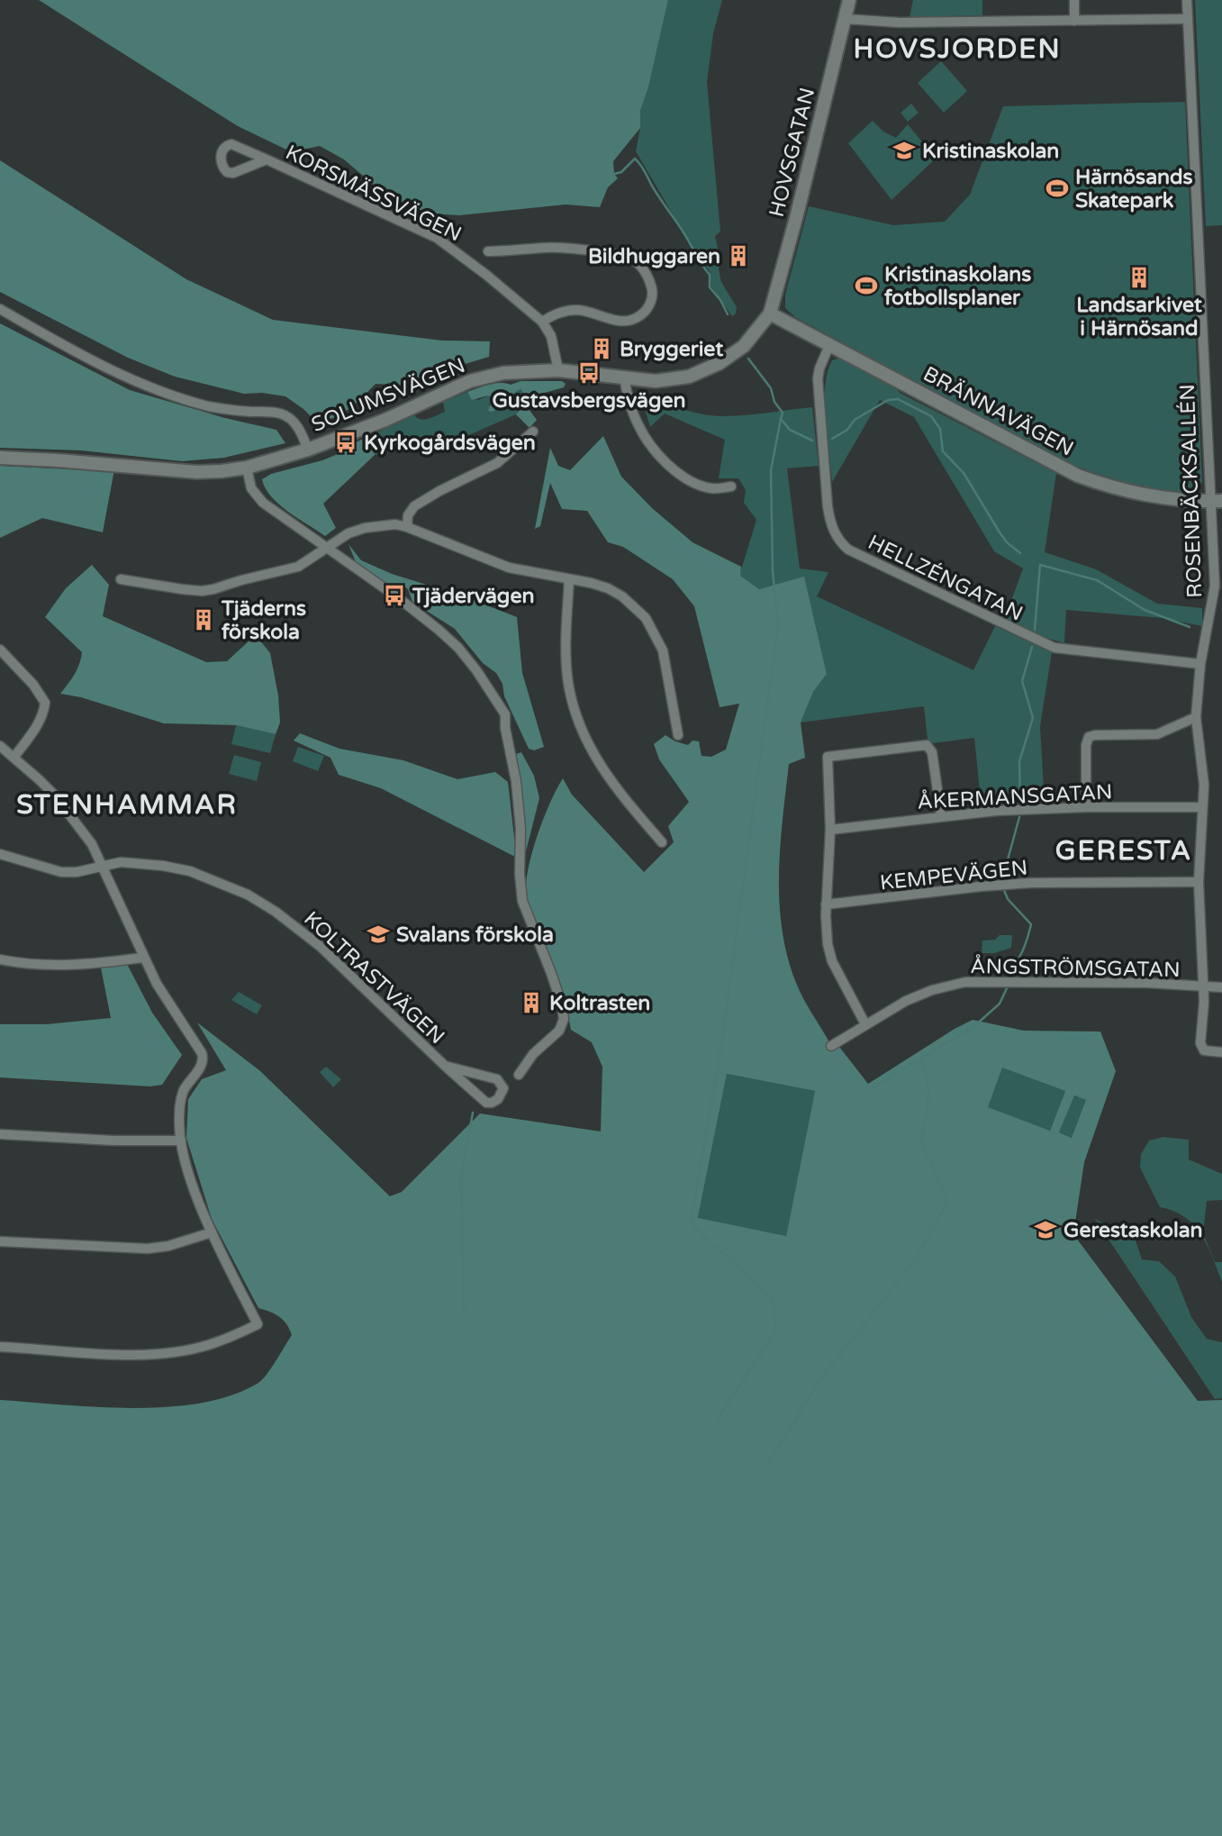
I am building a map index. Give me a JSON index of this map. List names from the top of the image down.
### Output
{
  "streets": {
    "main road": ["HOVSGATAN", "SOLUMSVÄGEN", "BRÄNNAVÄGEN"],
    "street": [
      "KORSMÄSSVÄGEN",
      "ROSENBÄCKSALLÉN",
      "HELLZÉNGATAN",
      "ÅKERMANSGATAN",
      "KEMPEVÄGEN",
      "ÅNGSTRÖMSGATAN",
      "KOLTRASTVÄGEN"
    ]
  },
  "crossings": [
    ["HOVSGATAN", "SOLUMSVÄGEN"],
    ["HOVSGATAN", "BRÄNNAVÄGEN"],
    ["KORSMÄSSVÄGEN", "SOLUMSVÄGEN"],
    ["SOLUMSVÄGEN", "BRÄNNAVÄGEN"],
    ["BRÄNNAVÄGEN", "ROSENBÄCKSALLÉN"],
    ["BRÄNNAVÄGEN", "HELLZÉNGATAN"],
    ["ROSENBÄCKSALLÉN", "HELLZÉNGATAN"],
    ["ROSENBÄCKSALLÉN", "ÅKERMANSGATAN"],
    ["ROSENBÄCKSALLÉN", "KEMPEVÄGEN"],
    ["ROSENBÄCKSALLÉN", "ÅNGSTRÖMSGATAN"]
  ],
  "districts": ["HOVSJORDEN", "STENHAMMAR", "GERESTA"],
  "places": {
    "school or university": ["Kristinaskolan", "Svalans förskola", "Gerestaskolan"],
    "sports": ["Härnösands Skatepark", "Kristinaskolans fotbollsplaner"],
    "building": [
      "Bildhuggaren",
      "Landsarkivet i Härnösand",
      "Bryggeriet",
      "Tjäderns förskola",
      "Koltrasten"
    ],
    "bus stop": ["Gustavsbergsvägen", "Kyrkogårdsvägen", "Tjädervägen"]
  }
}
